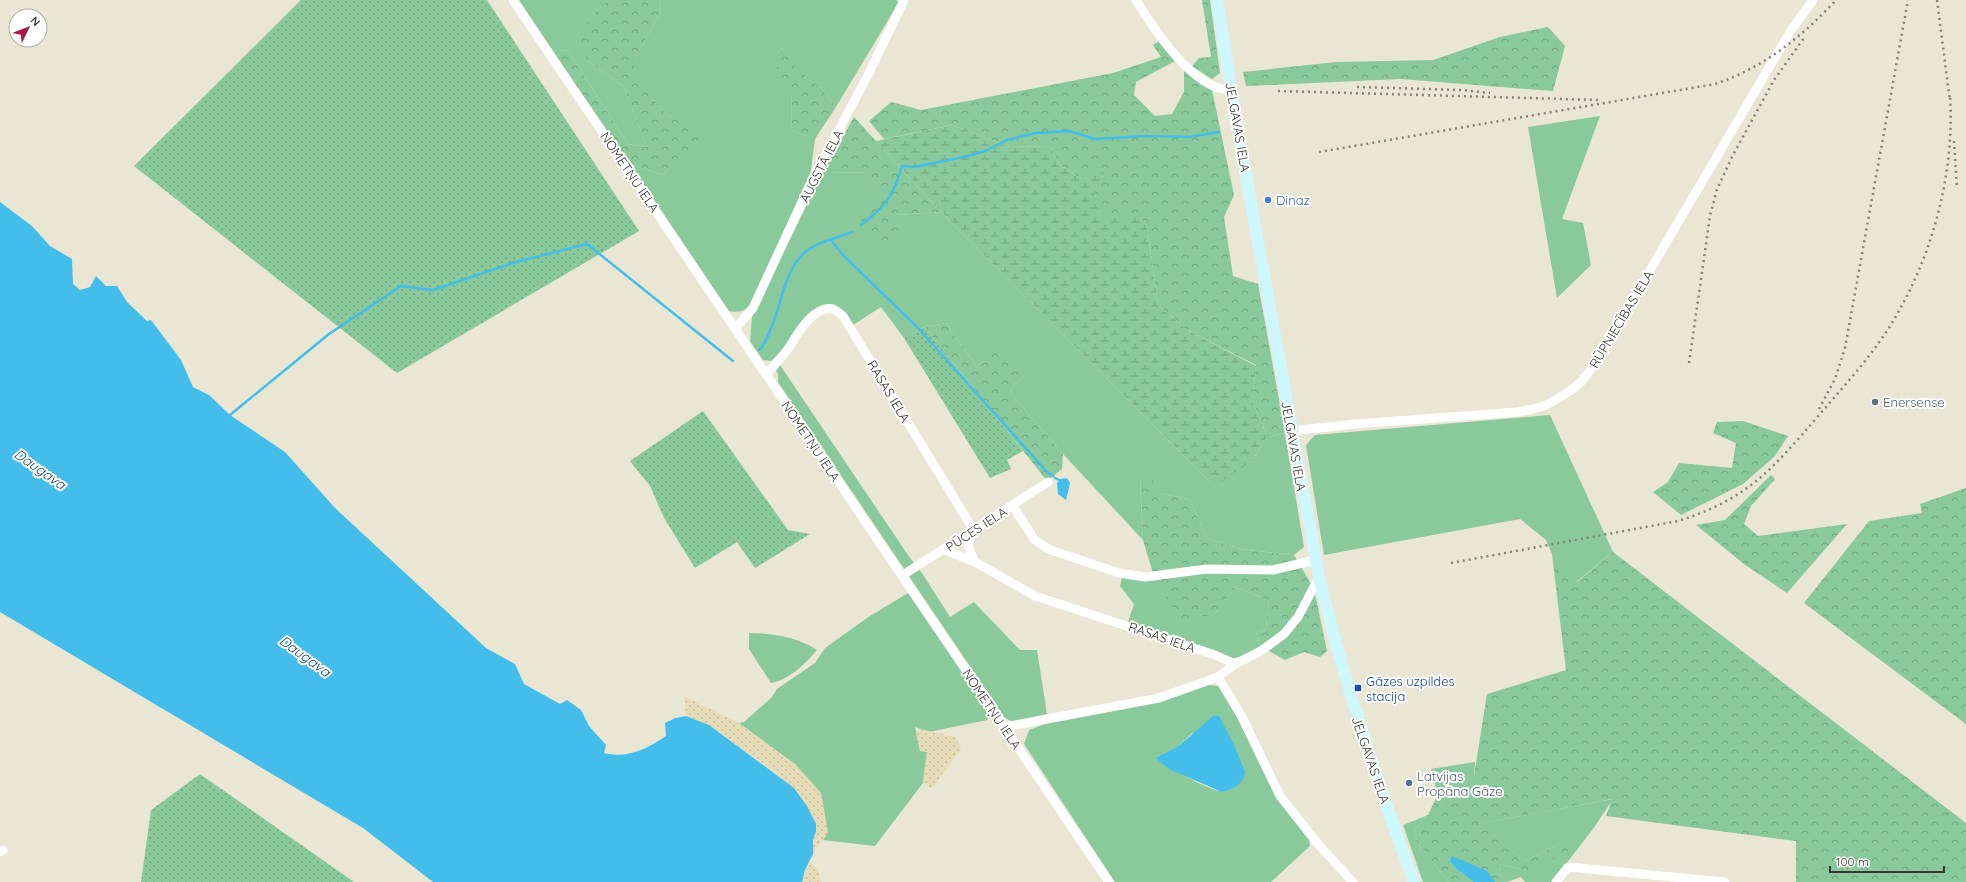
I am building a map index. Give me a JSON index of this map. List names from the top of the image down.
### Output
{
  "streets": {
    "street": [
      "JELGAVAS IELA",
      "AUGSTĀ IELA",
      "NOMETŅU IELA",
      "RŪPNIECĪBAS IELA",
      "RASAS IELA",
      "PŪCES IELA"
    ]
  },
  "crossings": [
    ["JELGAVAS IELA", "RŪPNIECĪBAS IELA"],
    ["AUGSTĀ IELA", "NOMETŅU IELA"],
    ["NOMETŅU IELA", "RASAS IELA"],
    ["NOMETŅU IELA", "PŪCES IELA"],
    ["RASAS IELA", "PŪCES IELA"]
  ],
  "water": ["Daugava"],
  "places": {
    "other": ["Dinaz", "Enersense", "Latvijas Propāna Gāze"],
    "transit": ["Gāzes uzpildes stacija"]
  },
  "scale_bar": "100 m",
  "north": "top right"
}
